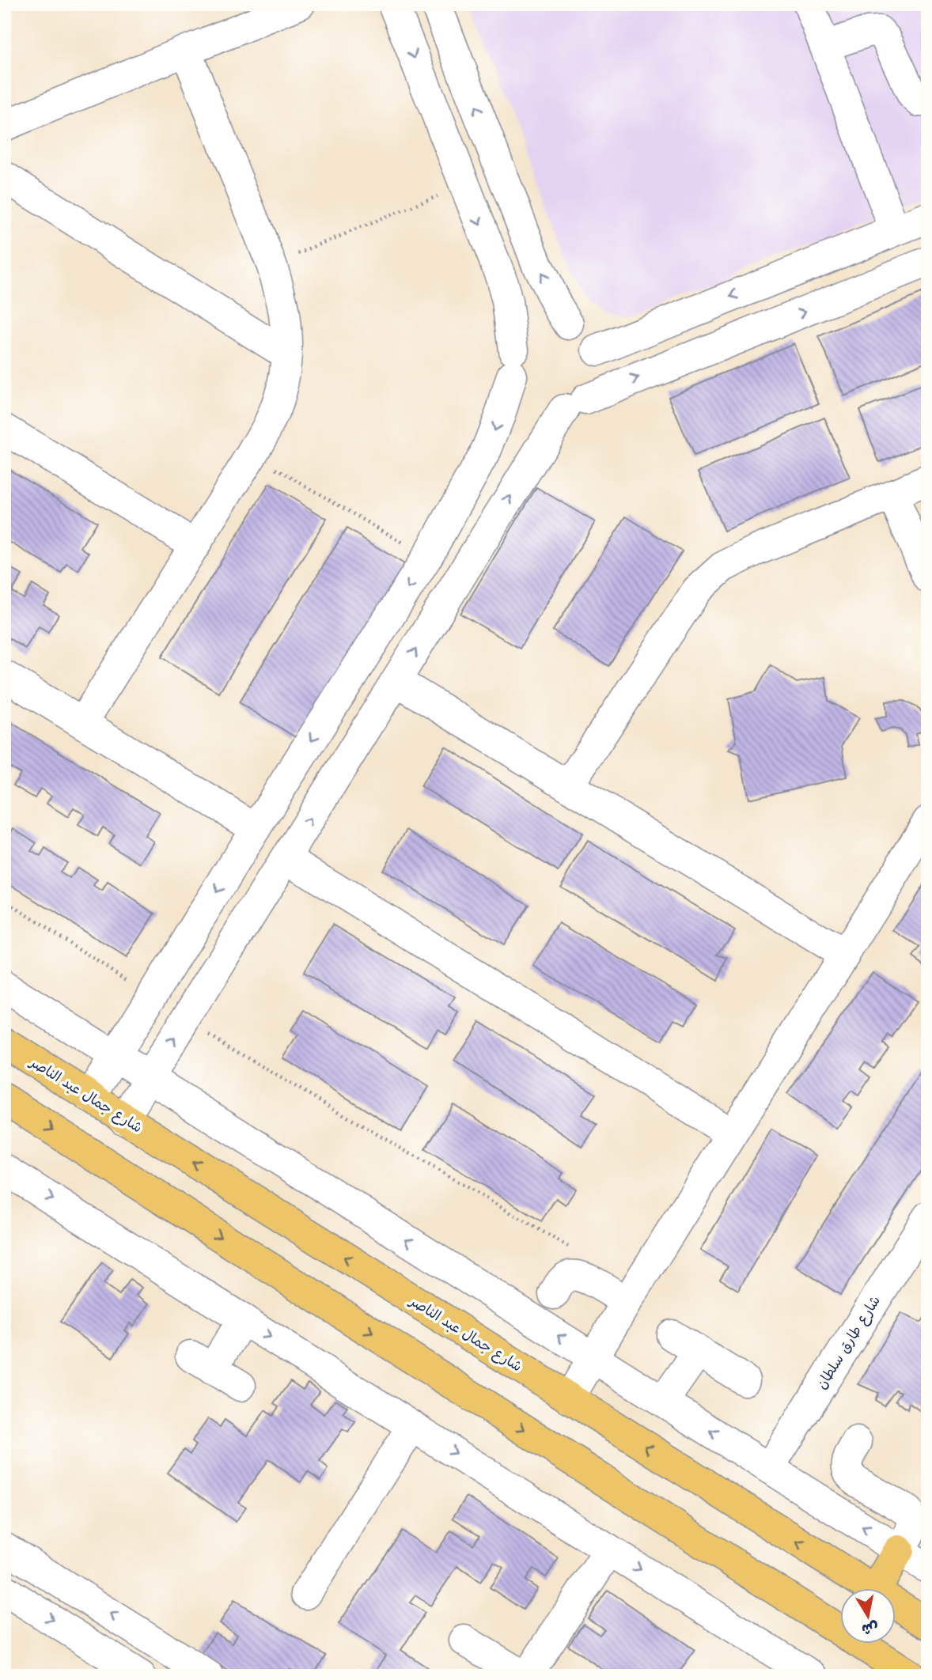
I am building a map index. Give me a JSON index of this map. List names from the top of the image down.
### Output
{
  "streets": {
    "main road": ["شارع جمال عبد الناصر"],
    "street": ["شارع طارق سلطان"]
  },
  "north": "bottom"
}
